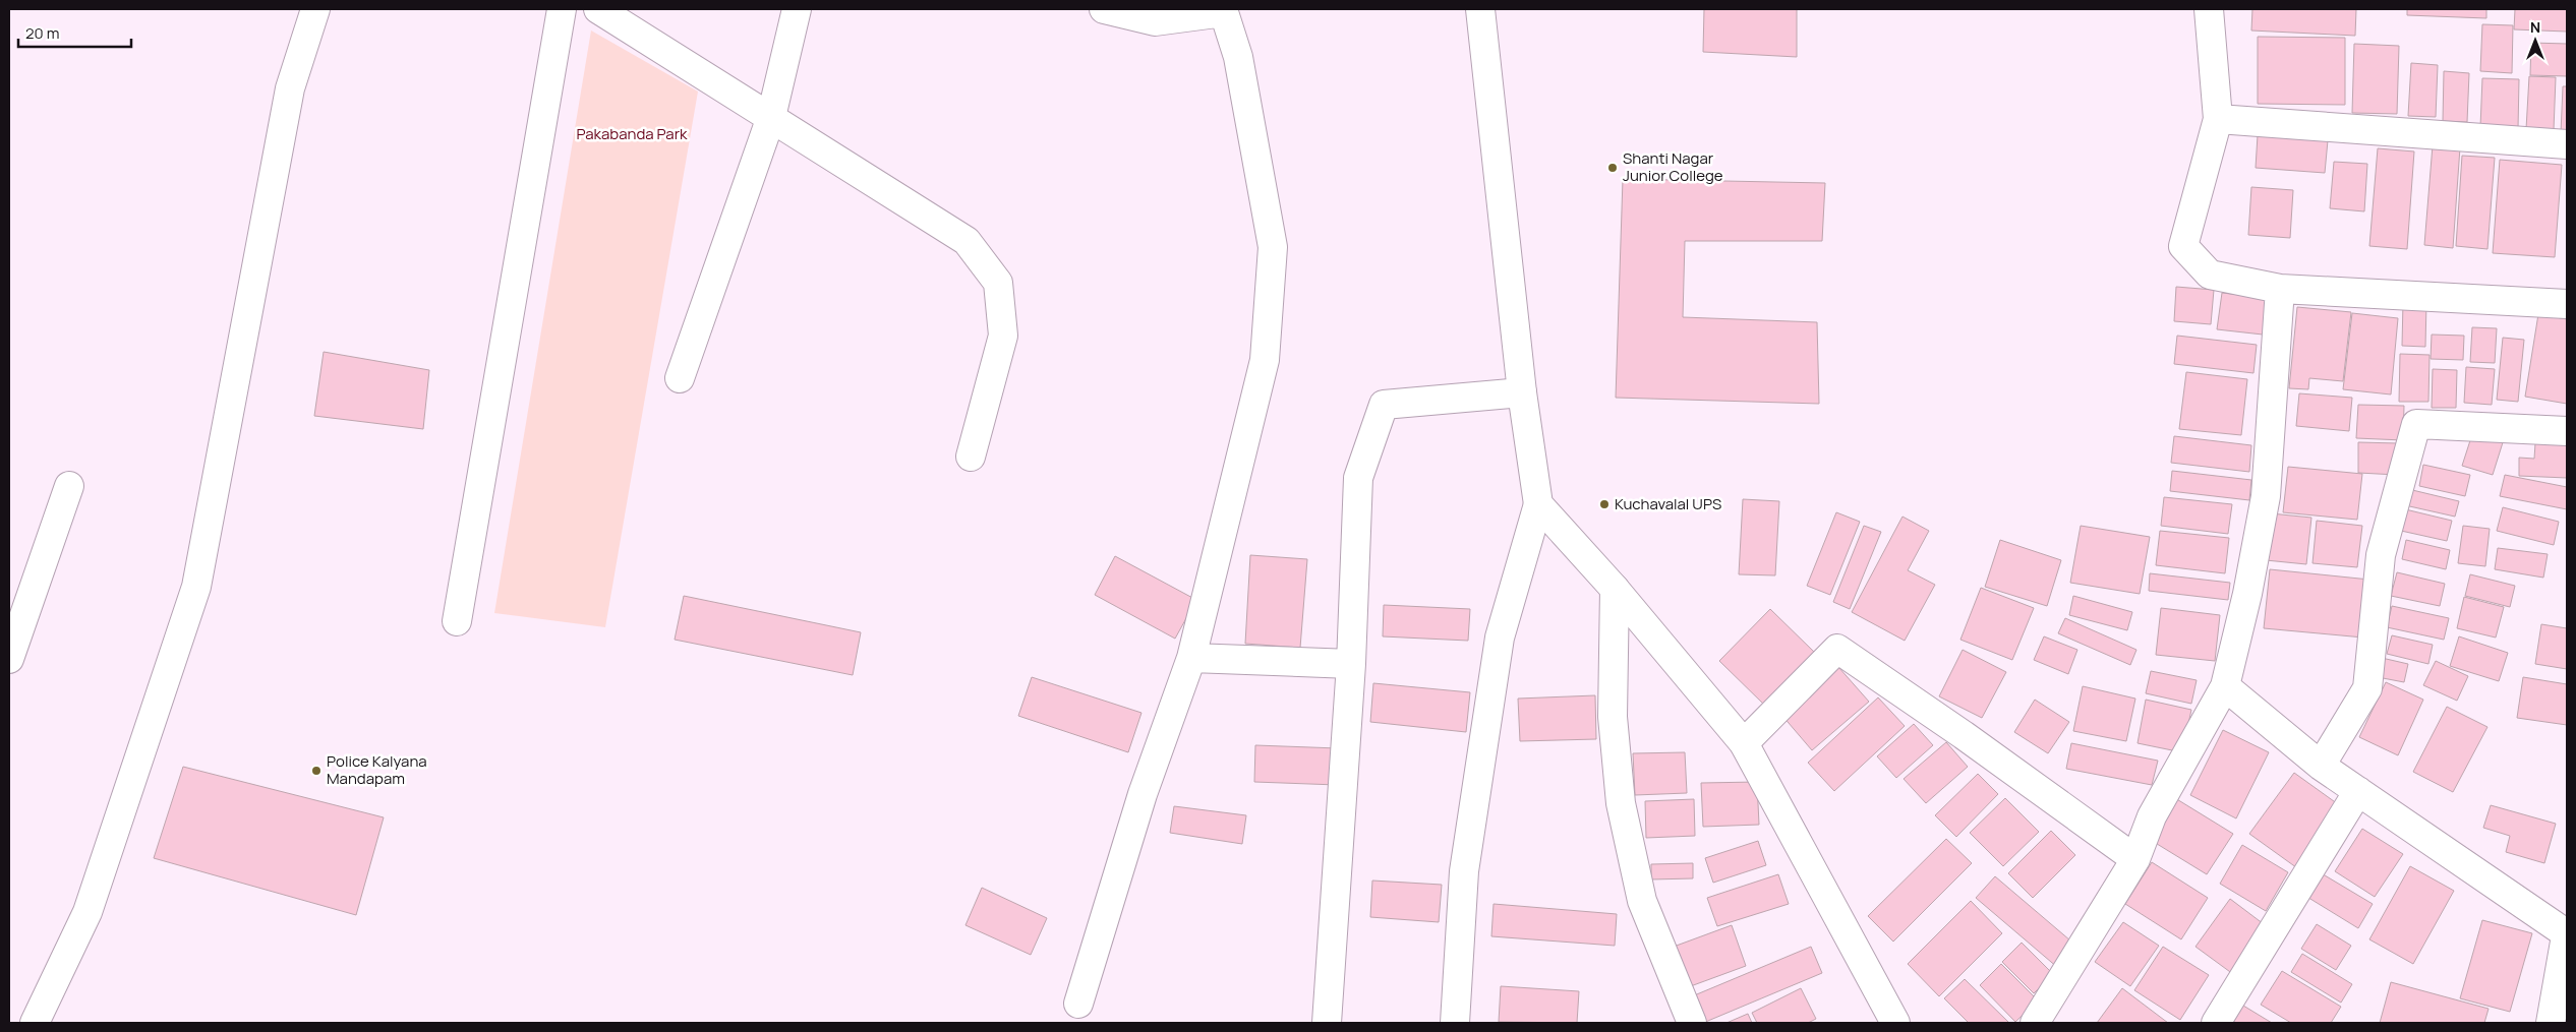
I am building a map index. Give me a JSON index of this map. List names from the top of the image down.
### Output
{
  "parks": ["Pakabanda Park"],
  "places": ["Shanti Nagar Junior College", "Kuchavalal UPS", "Police Kalyana Mandapam"],
  "scale_bar": "20 m",
  "north": "top"
}
